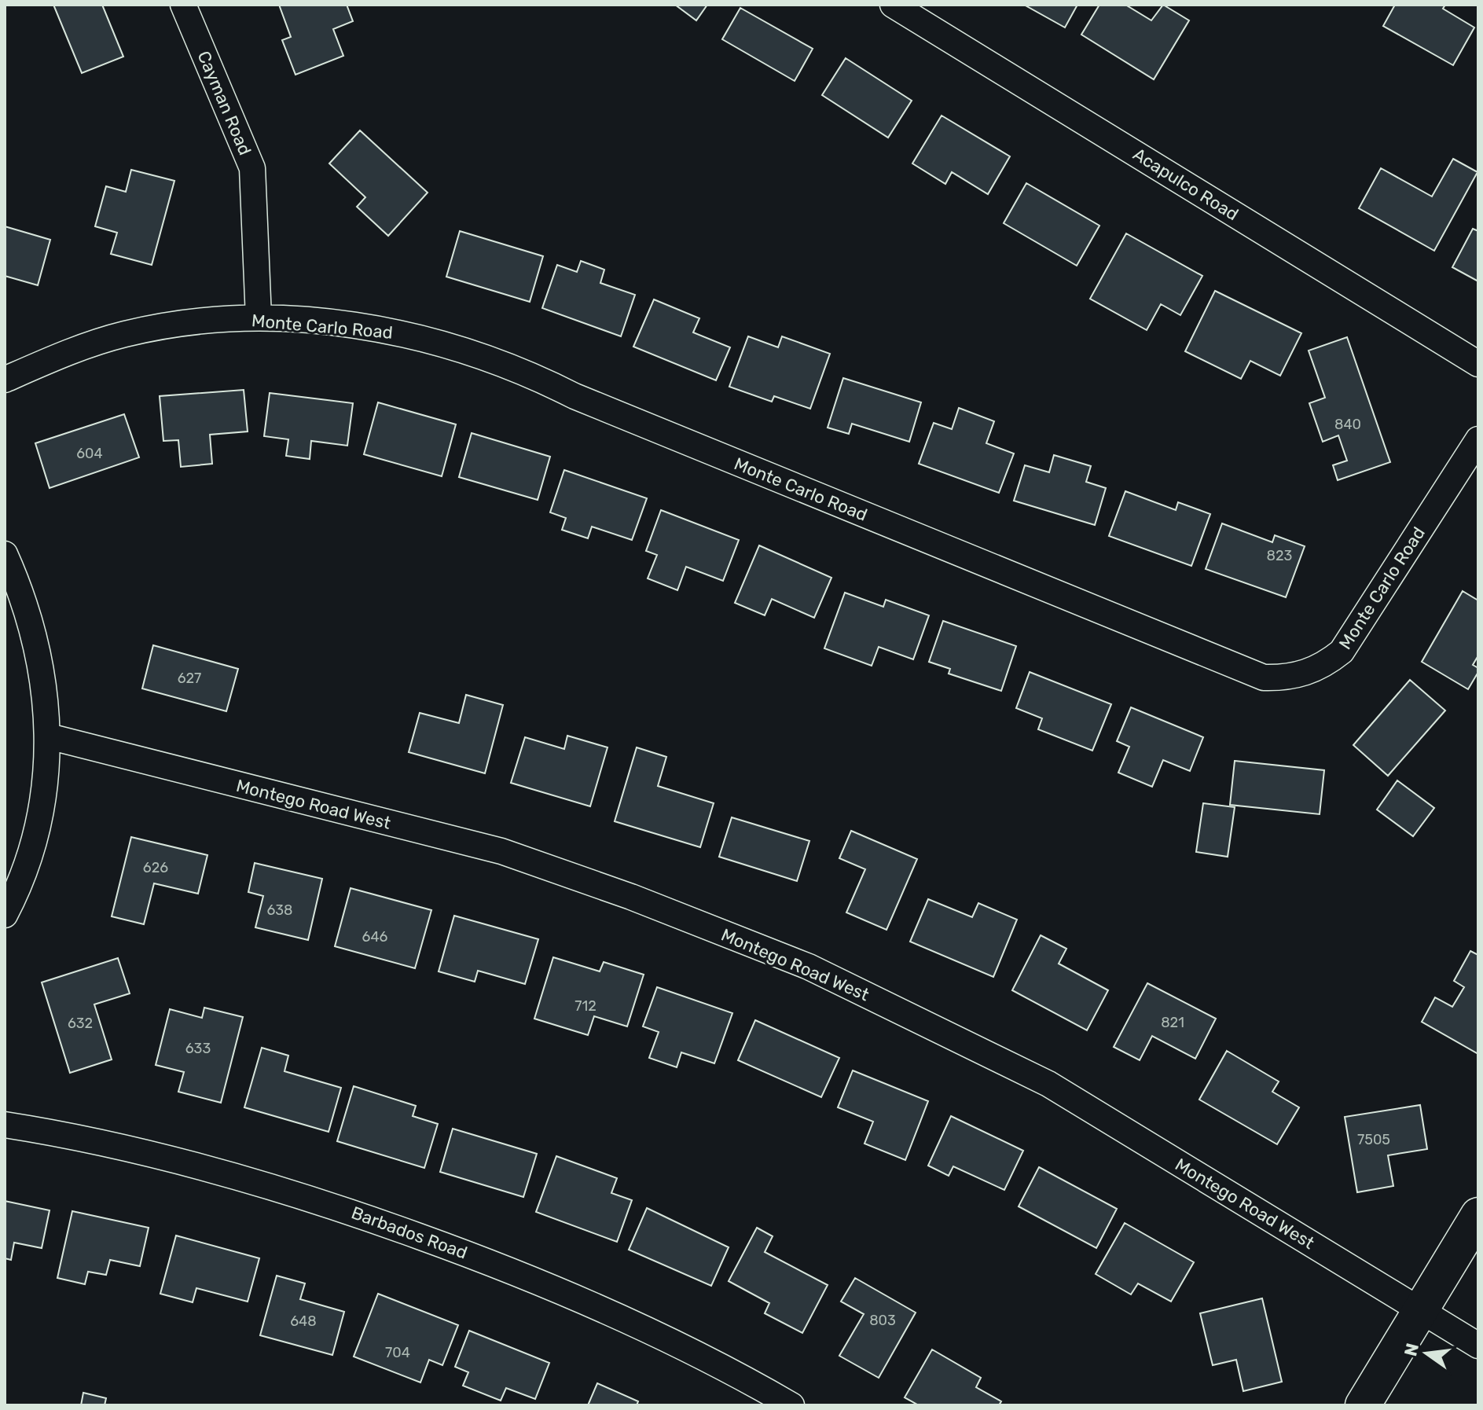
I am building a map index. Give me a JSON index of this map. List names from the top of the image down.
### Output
{
  "streets": {
    "street": [
      "Cayman Road",
      "Acapulco Road",
      "Monte Carlo Road",
      "Montego Road West",
      "Barbados Road"
    ]
  },
  "crossings": [
    ["Cayman Road", "Monte Carlo Road"]
  ],
  "house_numbers": [
    "840",
    "604",
    "823",
    "627",
    "626",
    "638",
    "646",
    "712",
    "821",
    "632",
    "633",
    "7505",
    "803",
    "648",
    "704"
  ],
  "north": "left"
}
